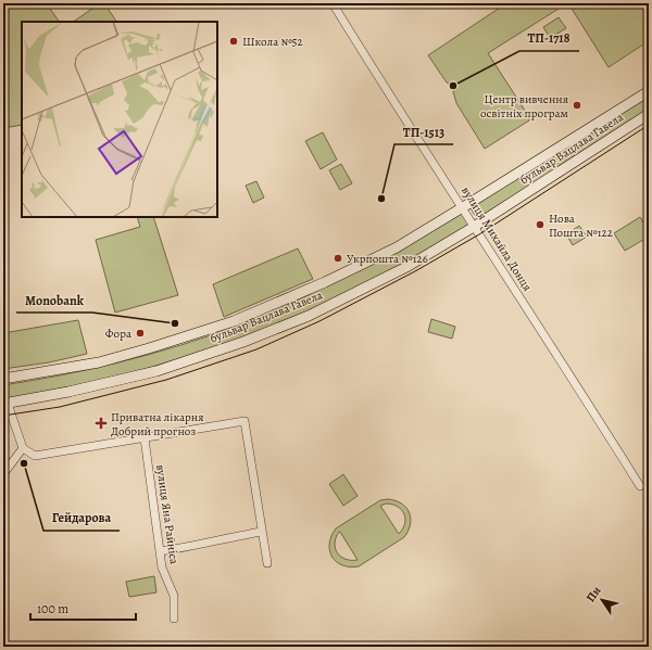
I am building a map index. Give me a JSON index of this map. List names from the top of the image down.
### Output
{
  "streets": {
    "main road": ["бульвар Вацлава Гавела"],
    "street": ["вулиця Михайла Донця", "вулиця Яна Райніса"]
  },
  "crossings": [
    ["бульвар Вацлава Гавела", "вулиця Михайла Донця"]
  ],
  "places": {
    "other": [
      "Школа №52",
      "ТП-1718",
      "Центр вивчення освітніх програм",
      "ТП-1513",
      "Нова Пошта №122",
      "Укрпошта №126",
      "Monobank",
      "Фора",
      "Гейдарова"
    ],
    "health": ["Приватна лікарня Добрий прогноз"]
  },
  "scale_bar": "100 m",
  "north": "top left"
}
